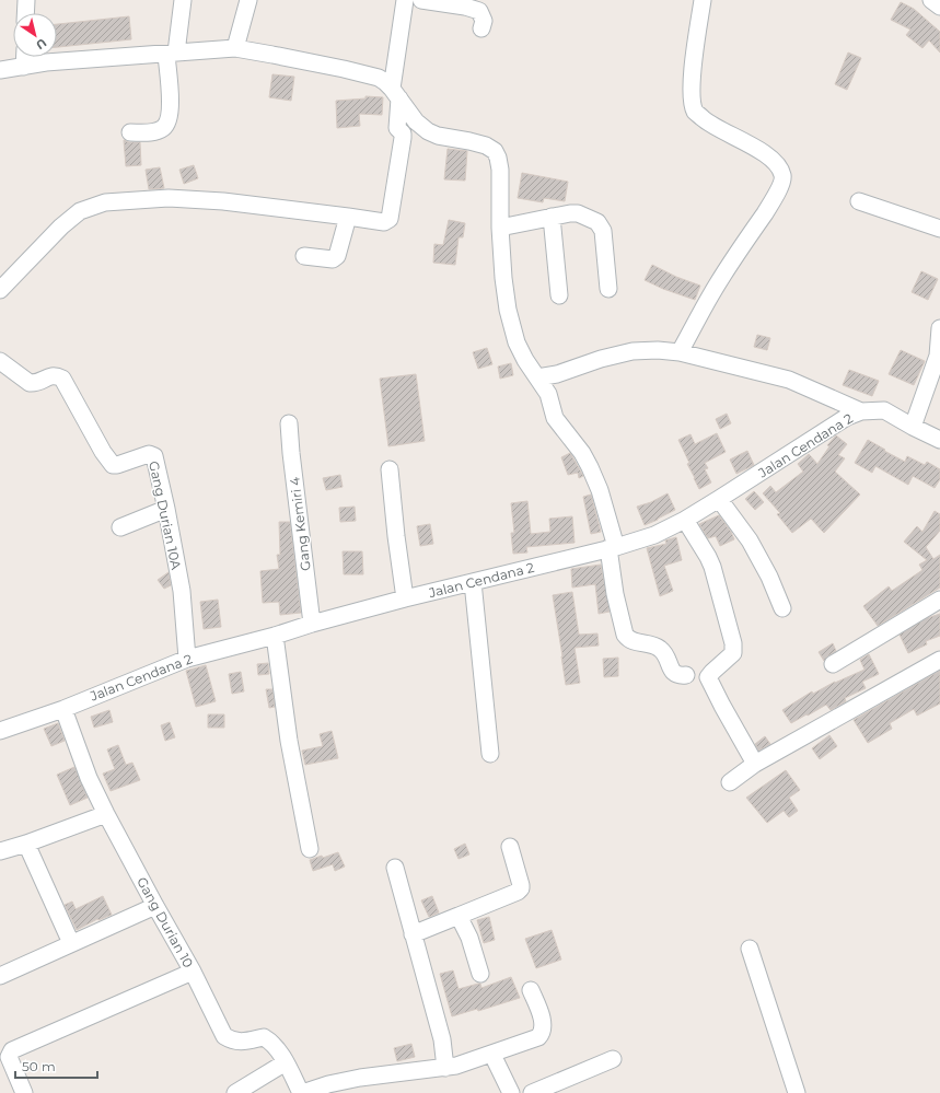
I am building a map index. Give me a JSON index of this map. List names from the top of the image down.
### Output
{
  "streets": {
    "street": [
      "Jalan Cendana 2",
      "Gang Durian 10A",
      "Gang Kemiri 4",
      "Gang Durian 10"
    ]
  },
  "crossings": [
    ["Jalan Cendana 2", "Gang Durian 10A"],
    ["Jalan Cendana 2", "Gang Kemiri 4"],
    ["Jalan Cendana 2", "Gang Durian 10"]
  ],
  "scale_bar": "50 m",
  "north": "bottom right"
}
